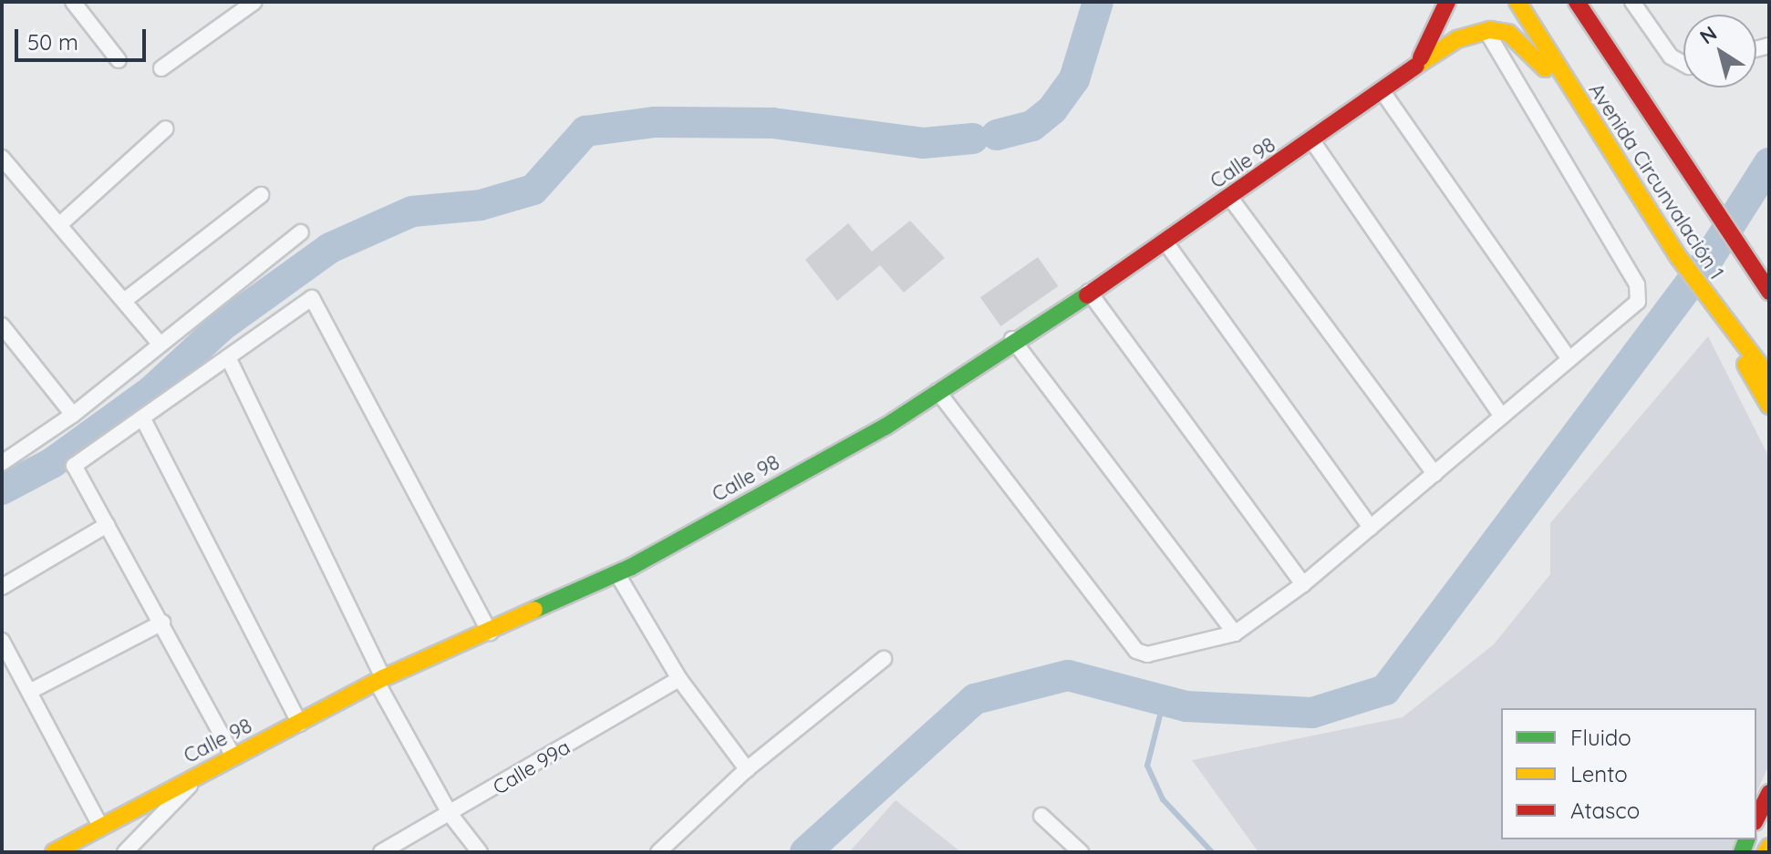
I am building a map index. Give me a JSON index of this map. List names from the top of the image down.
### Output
{
  "streets": {
    "street": ["Calle 98", "Avenida Circunvalación 1", "Calle 99a"]
  },
  "legend": ["Fluido", "Lento", "Atasco"],
  "scale_bar": "50 m",
  "north": "top left"
}
